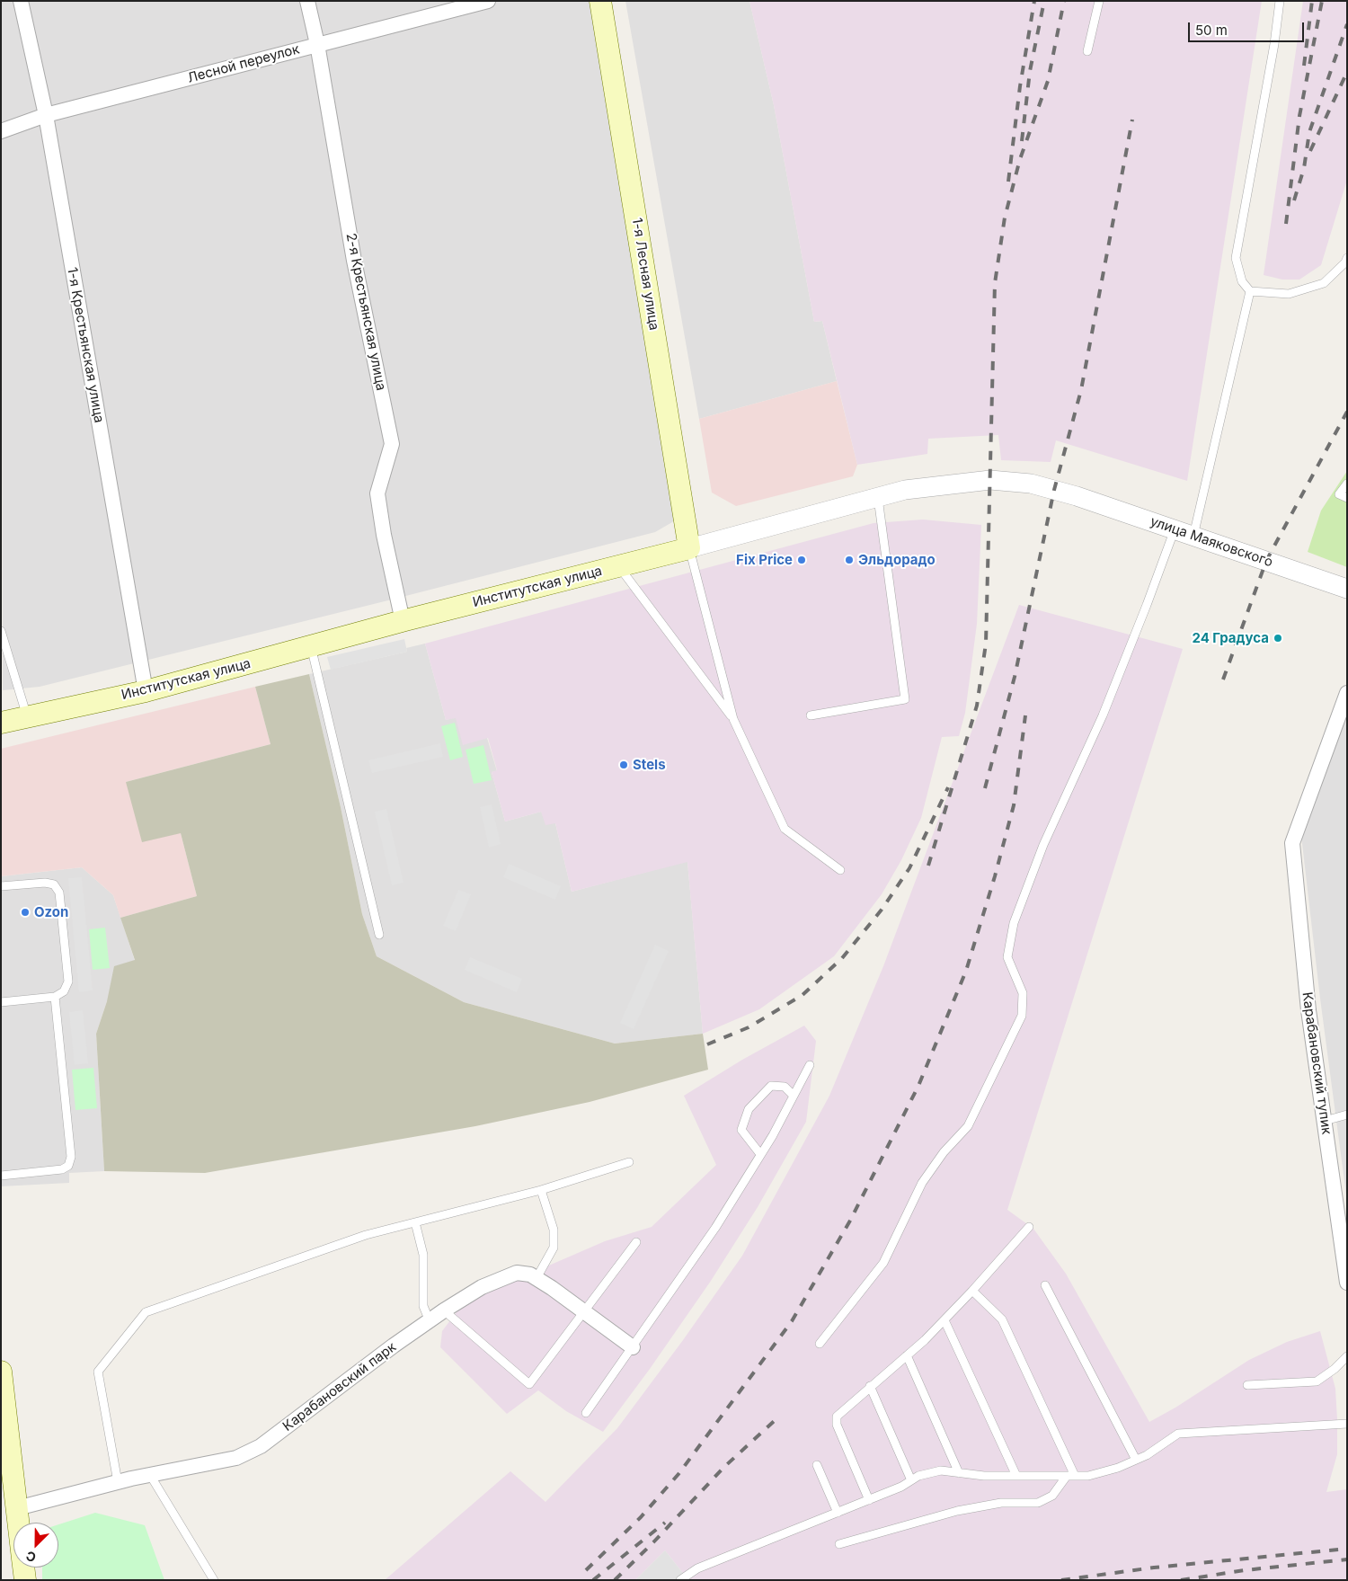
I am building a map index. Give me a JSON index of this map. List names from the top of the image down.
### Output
{
  "streets": {
    "main road": ["1-я Лесная улица", "Институтская улица"],
    "street": [
      "Лесной переулок",
      "2-я Крестьянская улица",
      "1-я Крестьянская улица",
      "улица Маяковского",
      "Карабановский тупик",
      "Карабановский парк"
    ]
  },
  "crossings": [
    ["Лесной переулок", "2-я Крестьянская улица"],
    ["Лесной переулок", "1-я Крестьянская улица"],
    ["1-я Лесная улица", "Институтская улица"],
    ["2-я Крестьянская улица", "Институтская улица"],
    ["1-я Крестьянская улица", "Институтская улица"],
    ["улица Маяковского", "Институтская улица"]
  ],
  "places": [
    "Fix Price",
    "Эльдорадо",
    "24 Градуса",
    "Stels",
    "Ozon"
  ],
  "scale_bar": "50 m",
  "north": "bottom left"
}
